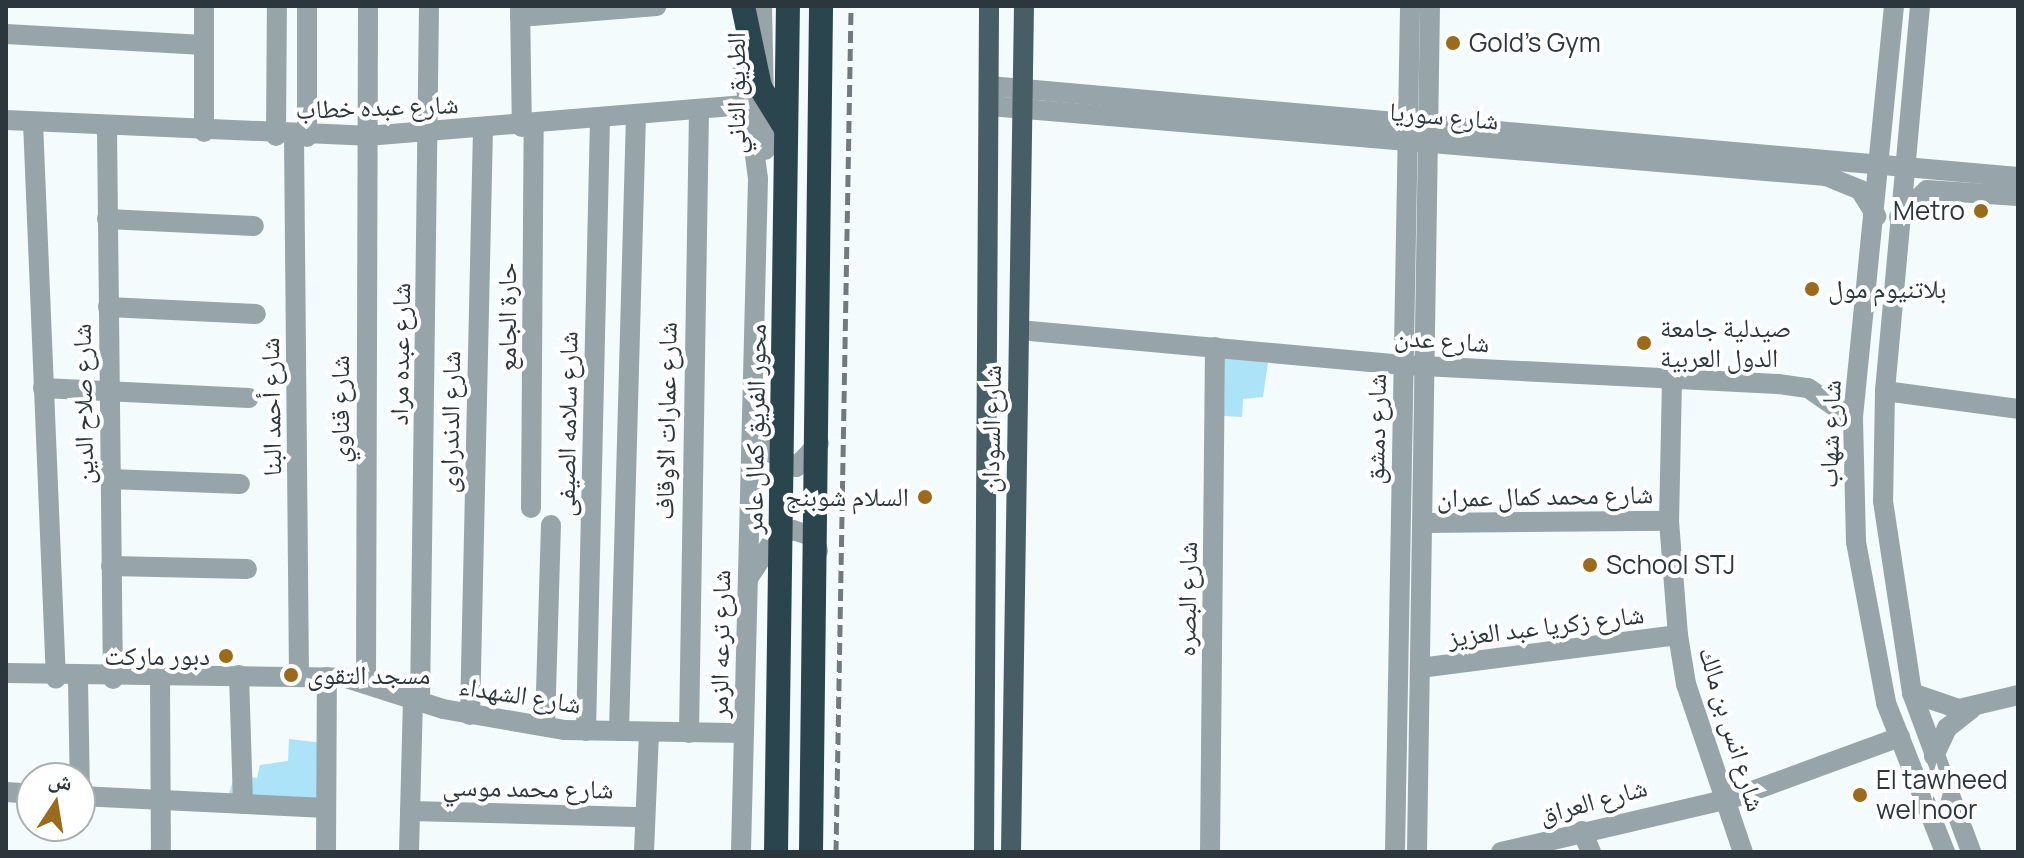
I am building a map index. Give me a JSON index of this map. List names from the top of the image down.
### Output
{
  "streets": {
    "highway": ["محور الفريق كمال عامر"],
    "main road": ["شارع السودان"],
    "street": [
      "الطريق الثاني",
      "شارع عبده خطاب",
      "شارع سوريا",
      "حارة الجامع",
      "شارع عدن",
      "شارع عبده مراد",
      "شارع صلاح الدين",
      "شارع أحمد البنا",
      "شارع قناوي",
      "شارع عمارات الاوقاف",
      "شارع الدندراوى",
      "شارع سلامه الصيفى",
      "شارع دمشق",
      "شارع شهاب",
      "شارع محمد كمال عمران",
      "شارع البصره",
      "شارع زكريا عبد العزيز",
      "شارع ترعه الزمر",
      "شارع الشهداء",
      "شارع انس بن مالك",
      "شارع محمد موسي",
      "شارع العراق"
    ]
  },
  "crossings": [
    ["الطريق الثاني", "شارع ترعه الزمر"],
    ["شارع عبده خطاب", "حارة الجامع"],
    ["شارع عبده خطاب", "شارع عبده مراد"],
    ["شارع عبده خطاب", "شارع صلاح الدين"],
    ["شارع عبده خطاب", "شارع أحمد البنا"],
    ["شارع عبده خطاب", "شارع قناوي"],
    ["شارع عبده خطاب", "شارع عمارات الاوقاف"],
    ["شارع عبده خطاب", "شارع الدندراوى"],
    ["شارع عبده خطاب", "شارع سلامه الصيفى"],
    ["شارع عبده خطاب", "شارع ترعه الزمر"],
    ["شارع سوريا", "شارع السودان"],
    ["شارع سوريا", "شارع دمشق"],
    ["شارع سوريا", "شارع شهاب"],
    ["شارع عدن", "شارع السودان"],
    ["شارع عدن", "شارع دمشق"],
    ["شارع عدن", "شارع شهاب"],
    ["شارع عدن", "شارع البصره"],
    ["شارع عدن", "شارع انس بن مالك"],
    ["شارع عبده مراد", "شارع الشهداء"],
    ["شارع عبده مراد", "شارع محمد موسي"],
    ["شارع صلاح الدين", "شارع الشهداء"],
    ["شارع أحمد البنا", "شارع الشهداء"],
    ["شارع قناوي", "شارع الشهداء"],
    ["شارع عمارات الاوقاف", "شارع الشهداء"],
    ["شارع الدندراوى", "شارع الشهداء"],
    ["شارع سلامه الصيفى", "شارع الشهداء"],
    ["شارع دمشق", "شارع محمد كمال عمران"],
    ["شارع دمشق", "شارع زكريا عبد العزيز"],
    ["شارع شهاب", "شارع العراق"],
    ["شارع محمد كمال عمران", "شارع انس بن مالك"],
    ["شارع زكريا عبد العزيز", "شارع انس بن مالك"],
    ["شارع ترعه الزمر", "شارع الشهداء"],
    ["شارع انس بن مالك", "شارع العراق"]
  ],
  "places": [
    "Gold's Gym",
    "Metro",
    "بلاتنيوم مول",
    "صيدلية جامعة الدول العربية",
    "السلام شوبنج",
    "School STJ",
    "دبور ماركت",
    "مسجد التقوى",
    "El tawheed wel noor"
  ],
  "north": "top"
}
